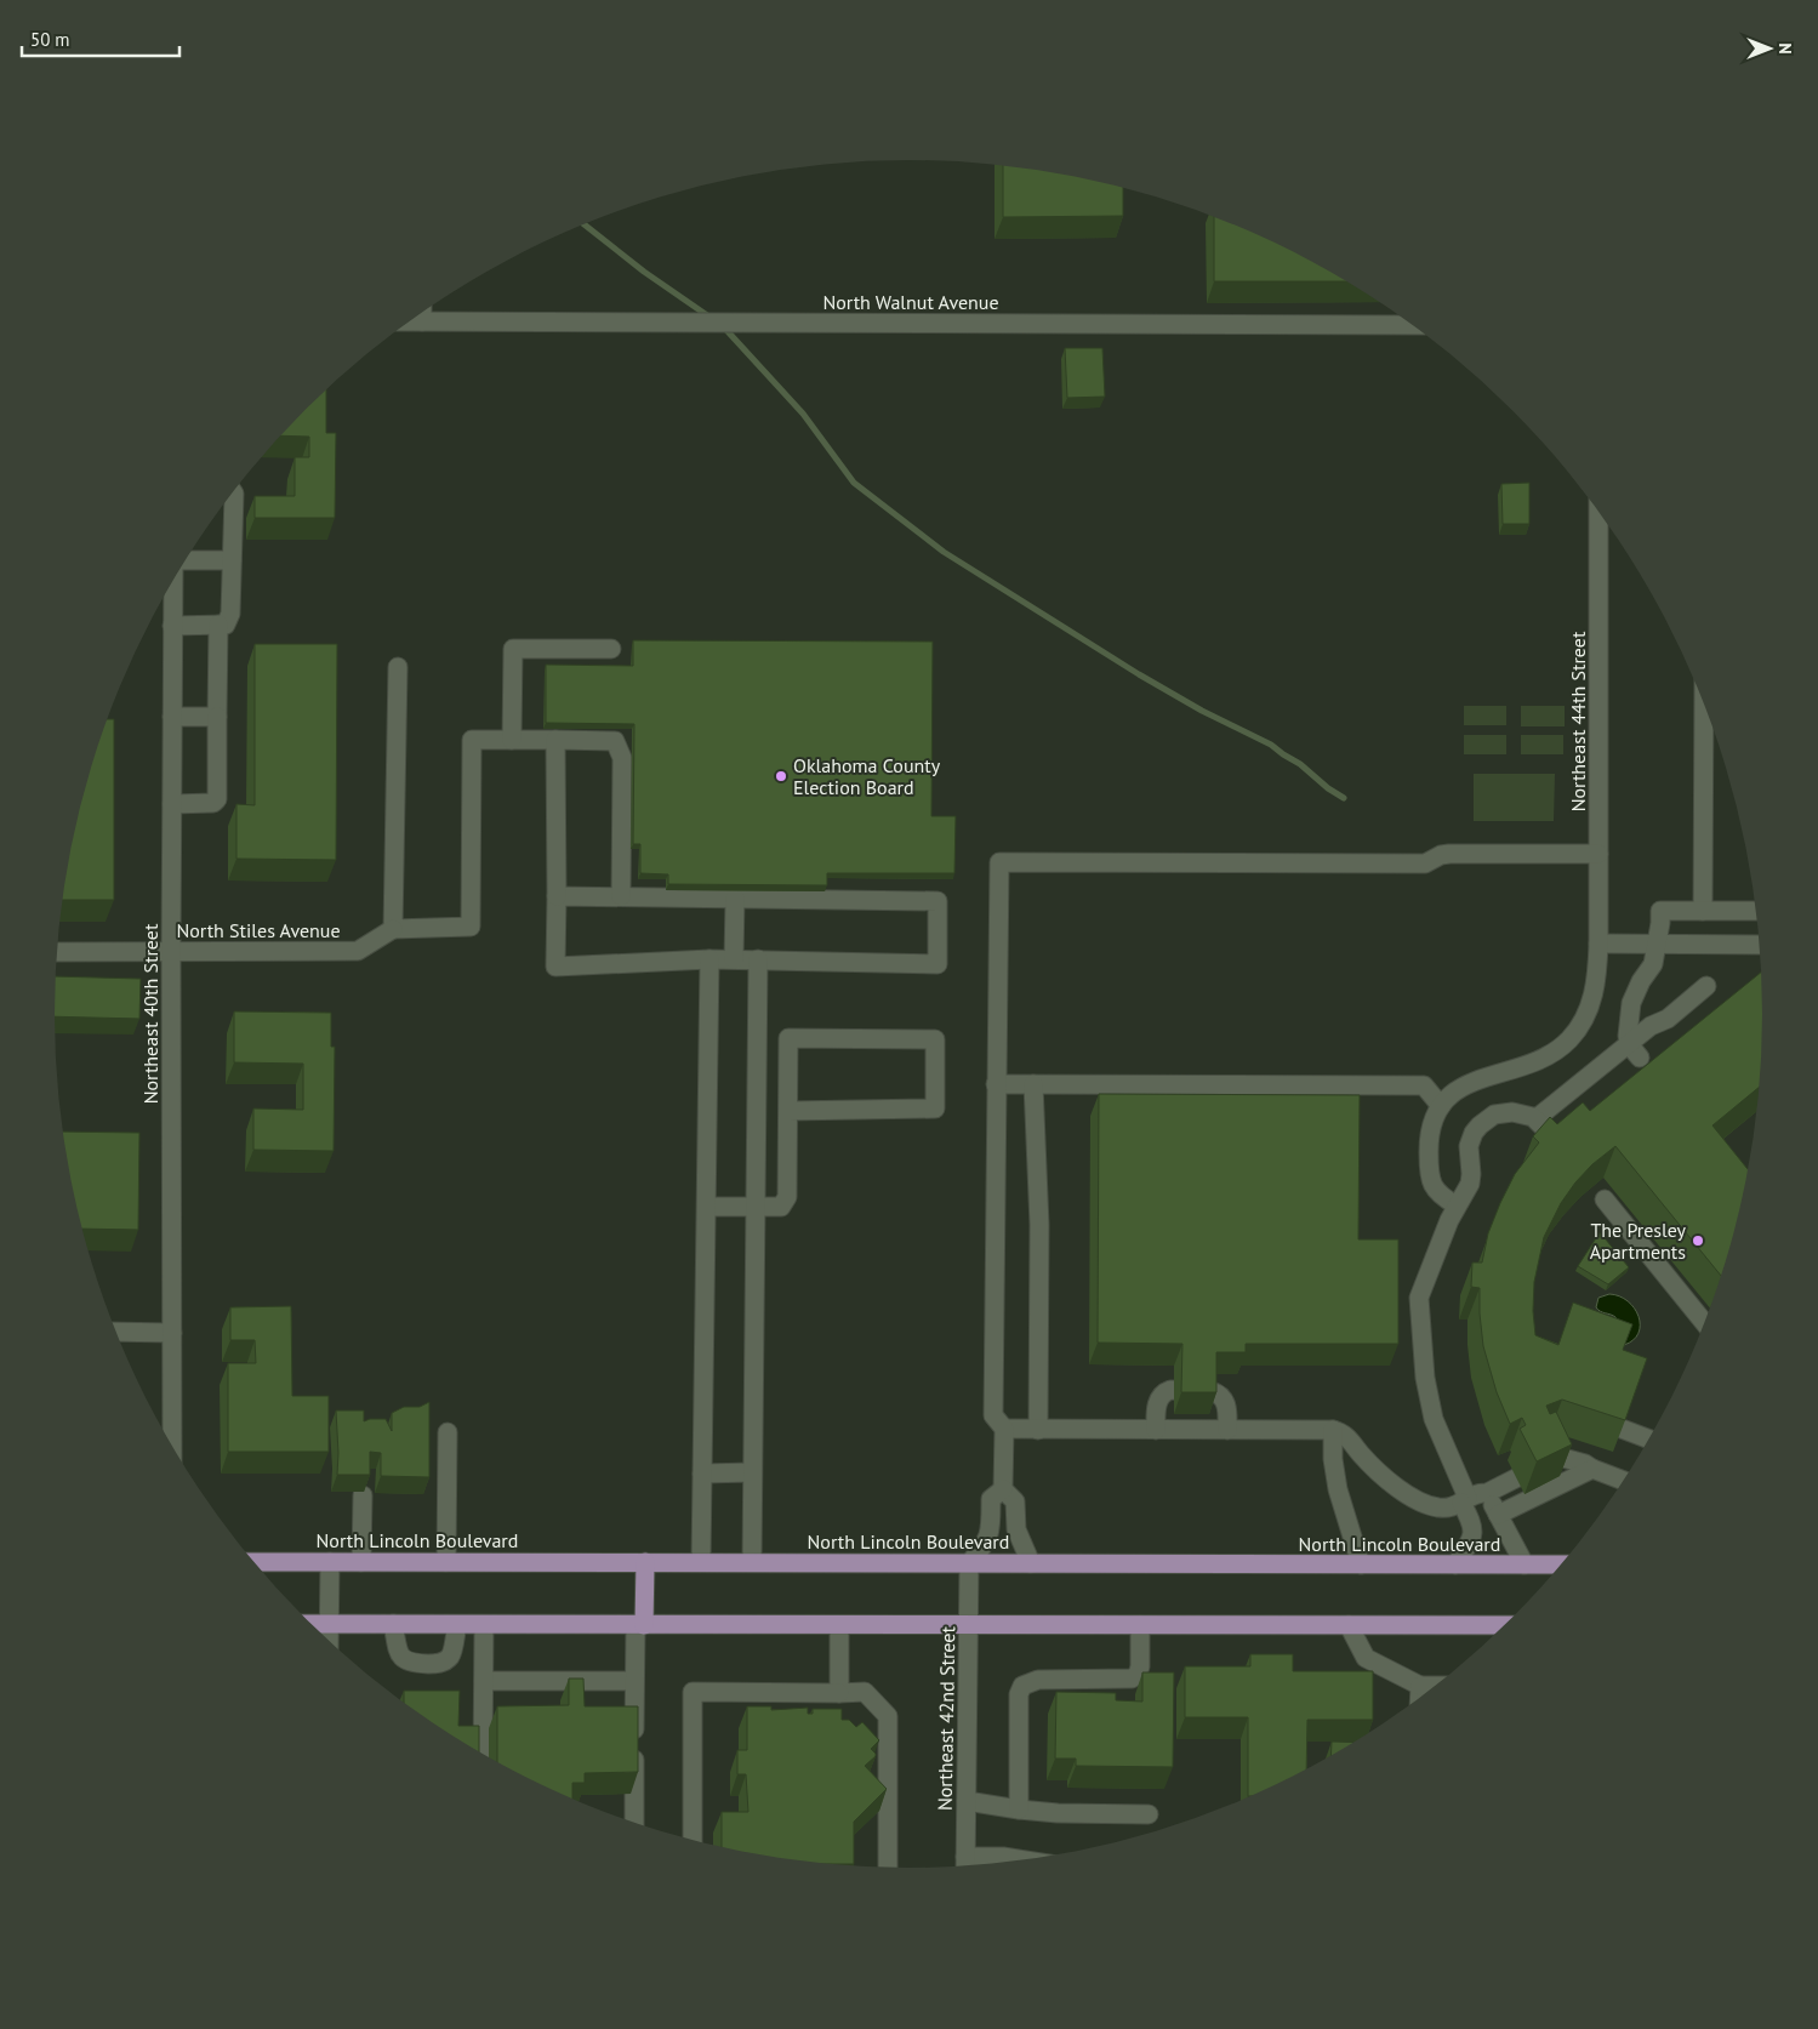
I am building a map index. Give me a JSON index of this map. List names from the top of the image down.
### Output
{
  "streets": {
    "main road": ["North Lincoln Boulevard"],
    "street": [
      "North Walnut Avenue",
      "Northeast 44th Street",
      "North Stiles Avenue",
      "Northeast 40th Street",
      "Northeast 42nd Street"
    ]
  },
  "crossings": [
    ["North Stiles Avenue", "Northeast 40th Street"],
    ["North Lincoln Boulevard", "Northeast 42nd Street"]
  ],
  "places": ["Oklahoma County Election Board", "The Presley Apartments"],
  "scale_bar": "50 m",
  "north": "right"
}
